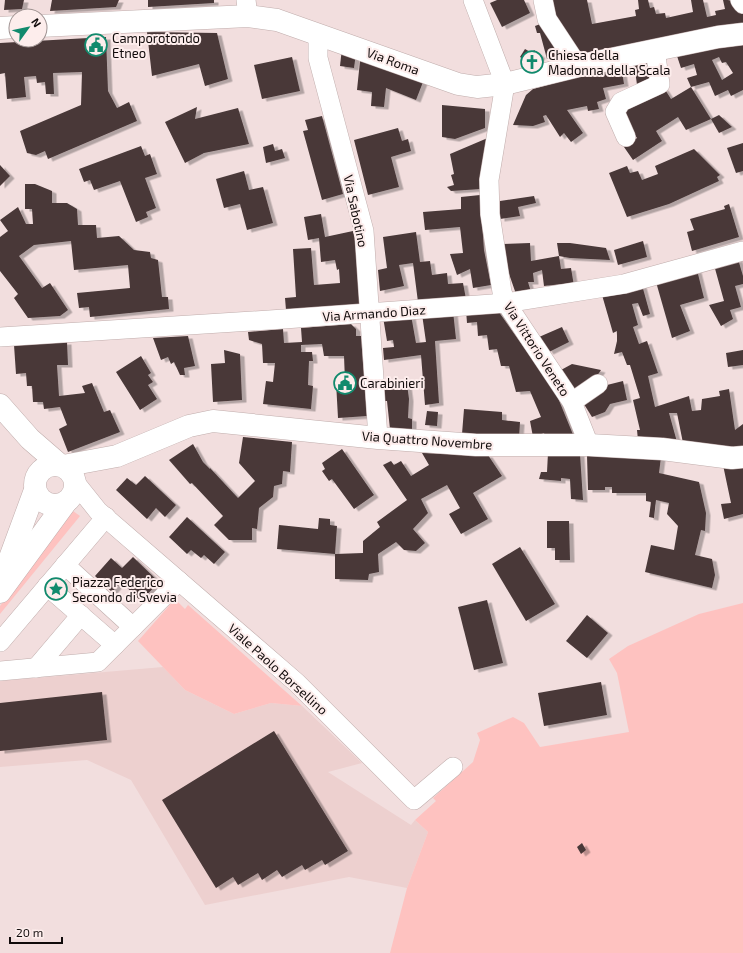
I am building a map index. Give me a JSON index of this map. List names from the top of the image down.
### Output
{
  "streets": {
    "street": [
      "Via Roma",
      "Via Sabotino",
      "Via Armando Diaz",
      "Via Vittorio Veneto",
      "Via Quattro Novembre",
      "Viale Paolo Borsellino"
    ]
  },
  "crossings": [
    ["Via Roma", "Via Sabotino"],
    ["Via Roma", "Via Vittorio Veneto"],
    ["Via Sabotino", "Via Armando Diaz"],
    ["Via Sabotino", "Via Quattro Novembre"],
    ["Via Armando Diaz", "Via Vittorio Veneto"],
    ["Via Vittorio Veneto", "Via Quattro Novembre"],
    ["Via Quattro Novembre", "Viale Paolo Borsellino"]
  ],
  "places": {
    "public building": ["Camporotondo Etneo", "Carabinieri"],
    "church": ["Chiesa della Madonna della Scala"],
    "place": ["Piazza Federico Secondo di Svevia"]
  },
  "scale_bar": "20 m",
  "north": "top right"
}
